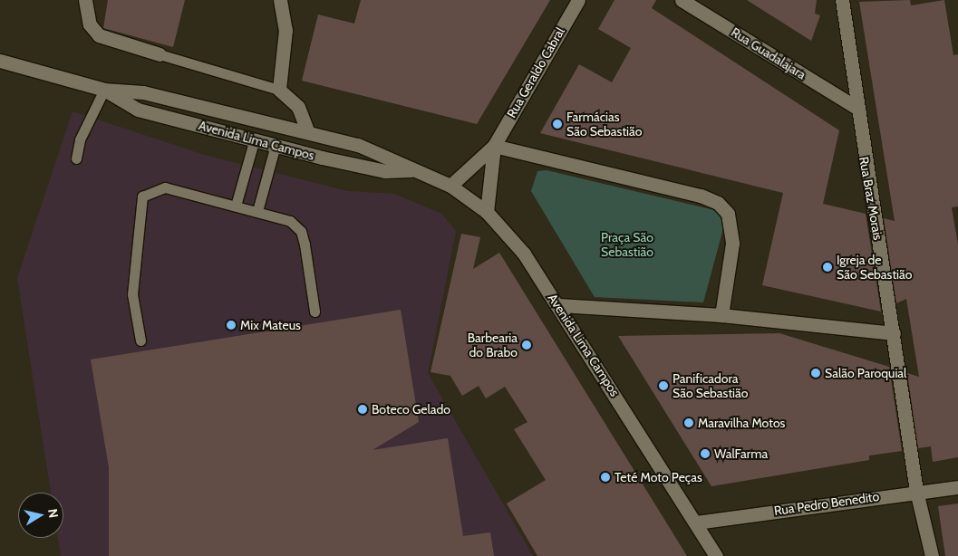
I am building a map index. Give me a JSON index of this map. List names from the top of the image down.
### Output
{
  "streets": {
    "street": [
      "Rua Guadalajara",
      "Rua Geraldo Cabral",
      "Avenida Lima Campos",
      "Rua Braz Morais",
      "Rua Pedro Benedito"
    ]
  },
  "crossings": [
    ["Rua Guadalajara", "Rua Braz Morais"],
    ["Rua Geraldo Cabral", "Avenida Lima Campos"],
    ["Avenida Lima Campos", "Rua Pedro Benedito"],
    ["Rua Braz Morais", "Rua Pedro Benedito"]
  ],
  "parks": ["Praça São Sebastião"],
  "places": [
    "Farmácias São Sebastião",
    "Igreja de São Sebastião",
    "Mix Mateus",
    "Barbearia do Brabo",
    "Salão Paroquial",
    "Panificadora São Sebastião",
    "Boteco Gelado",
    "Maravilha Motos",
    "WalFarma",
    "Teté Moto Peças"
  ],
  "north": "right"
}
